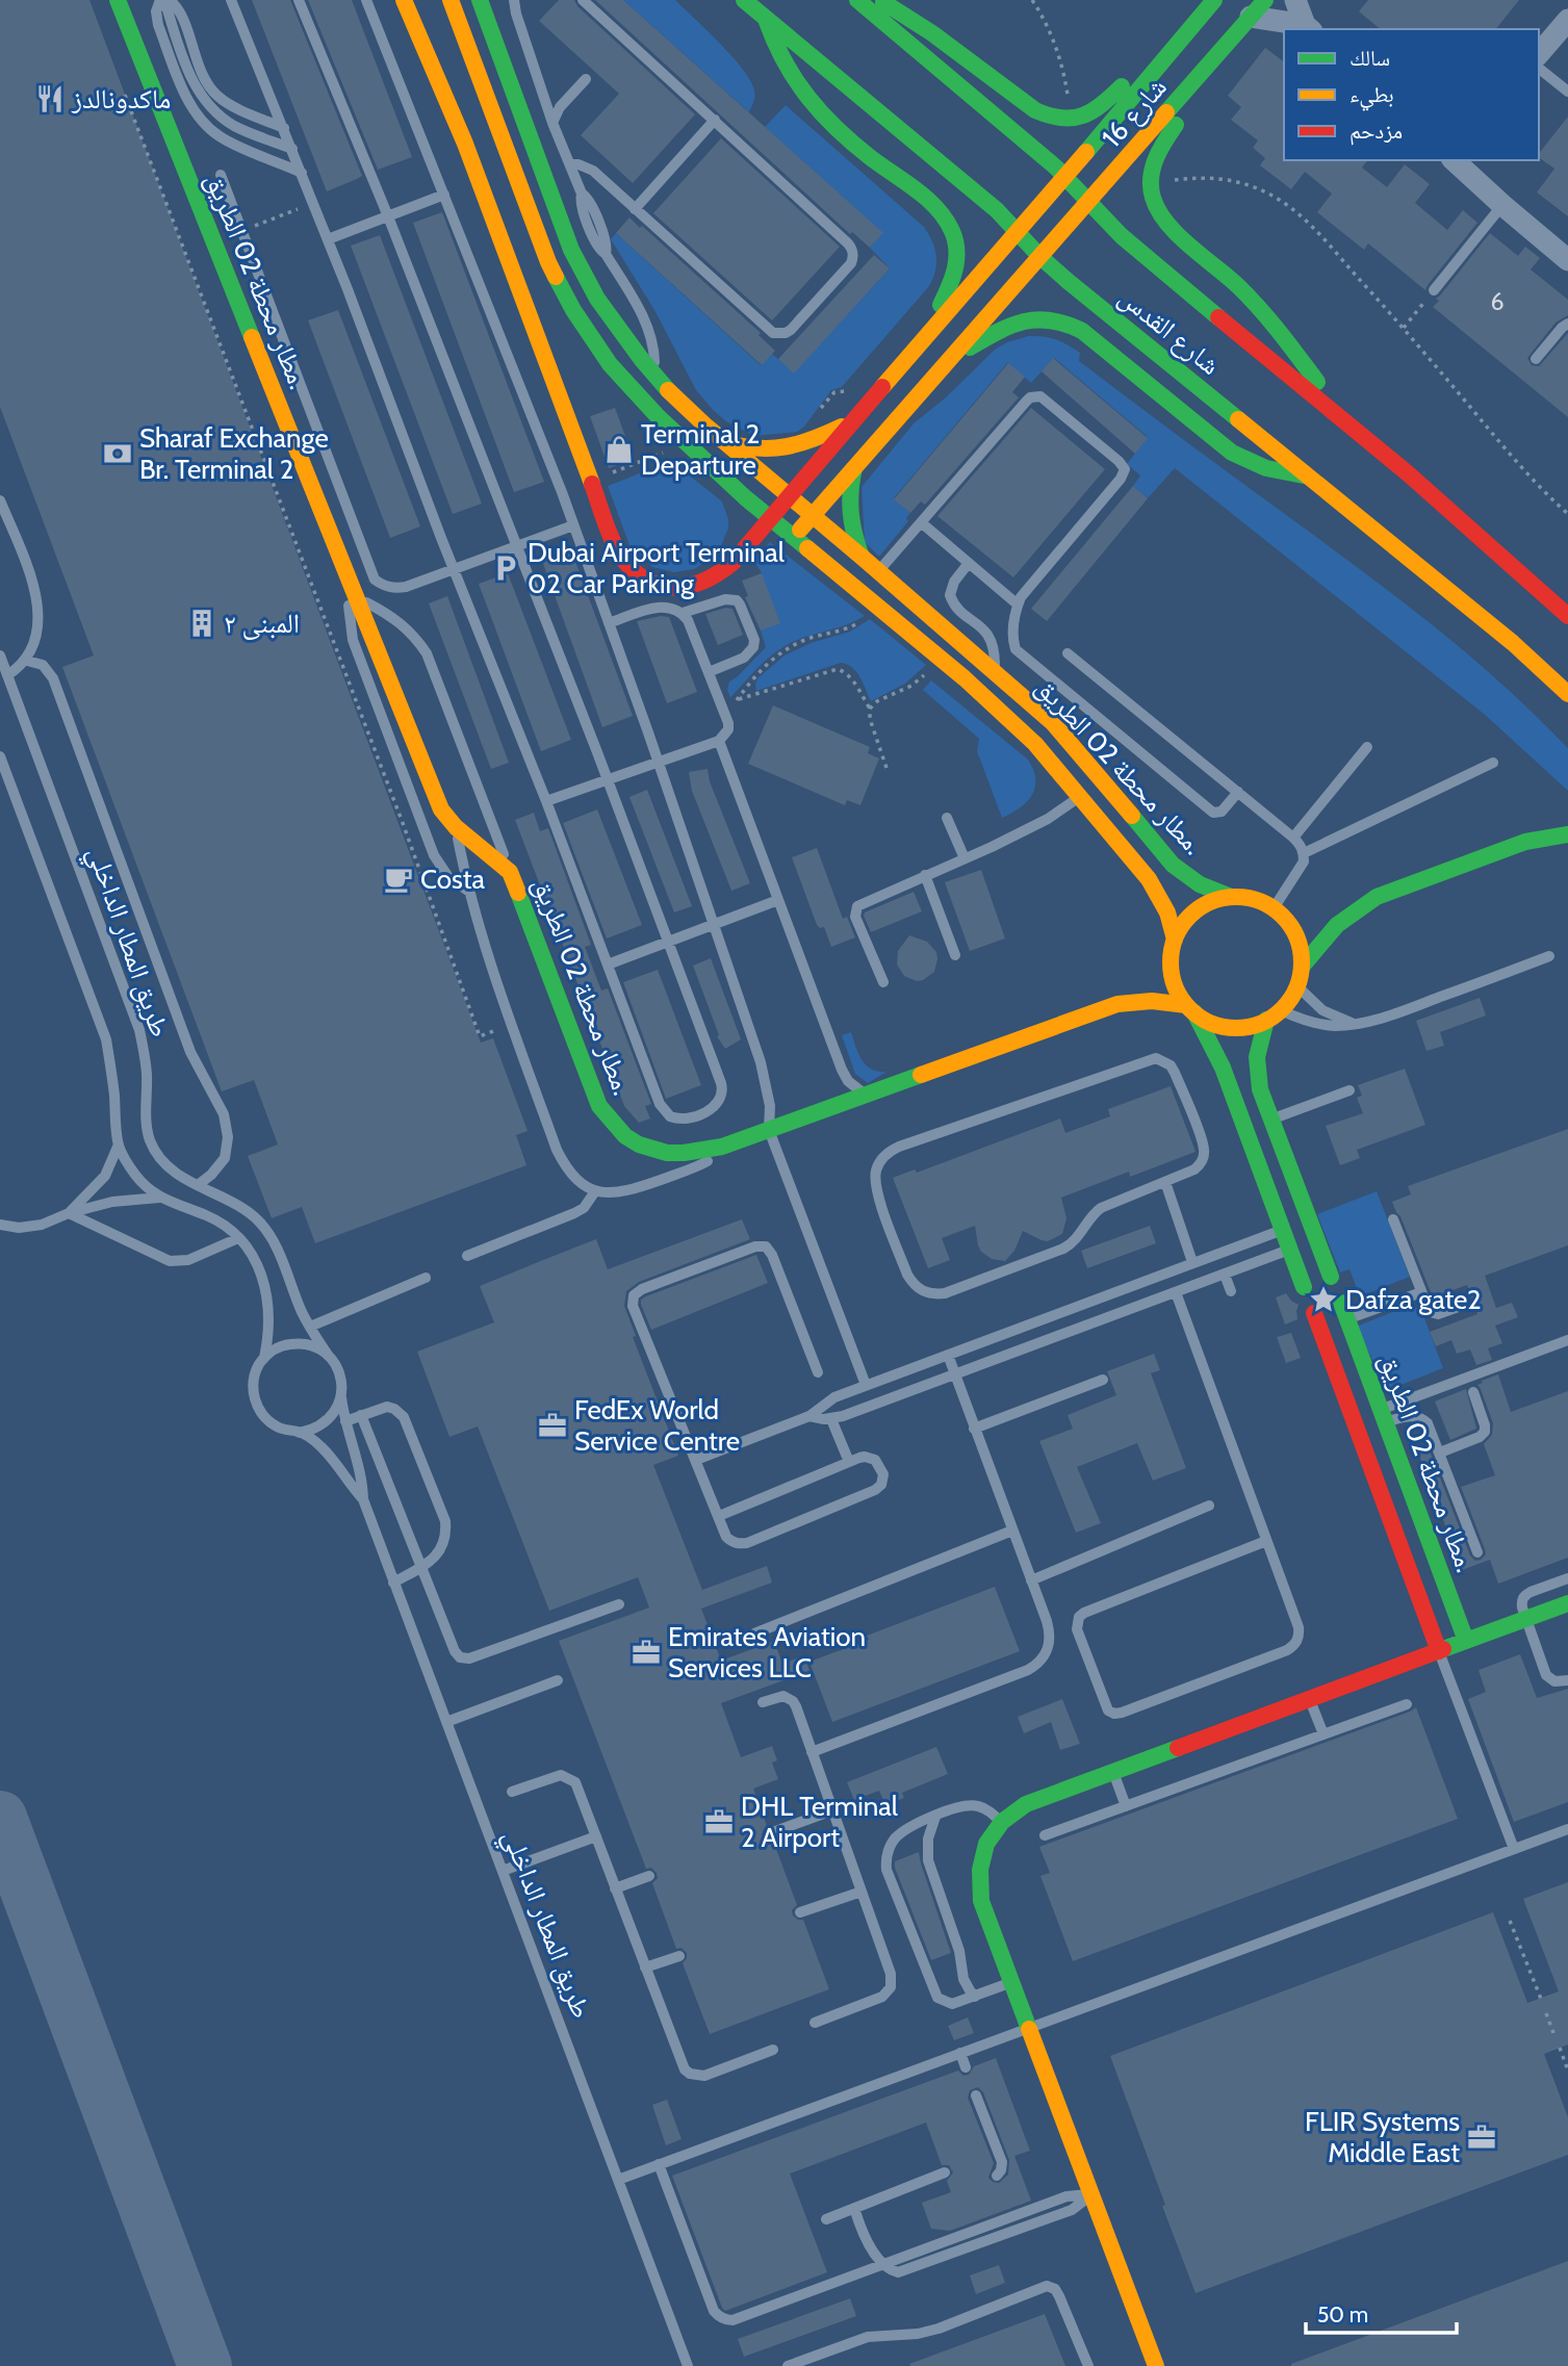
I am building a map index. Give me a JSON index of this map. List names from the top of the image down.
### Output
{
  "streets": {
    "street": ["شارع 16", "مطار محطة 02 الطريق.", "شارع القدس"],
    "lane": ["طريق المطار الداخلي"]
  },
  "crossings": [
    ["شارع 16", "شارع القدس"]
  ],
  "places": {
    "restaurant": ["ماكدونالدز"],
    "shop": ["Terminal 2 Departure"],
    "bank": ["Sharaf Exchange Br. Terminal 2"],
    "parking": ["Dubai Airport Terminal 02 Car Parking"],
    "building": ["المبنى ٢"],
    "cafe": ["Costa"],
    "place": ["Dafza gate2"],
    "office": [
      "FedEx World Service Centre",
      "Emirates Aviation Services LLC",
      "DHL Terminal 2 Airport",
      "FLIR Systems Middle East"
    ]
  },
  "house_numbers": ["6"],
  "legend": ["سالك", "بطيء", "مزدحم"],
  "scale_bar": "50 m"
}
